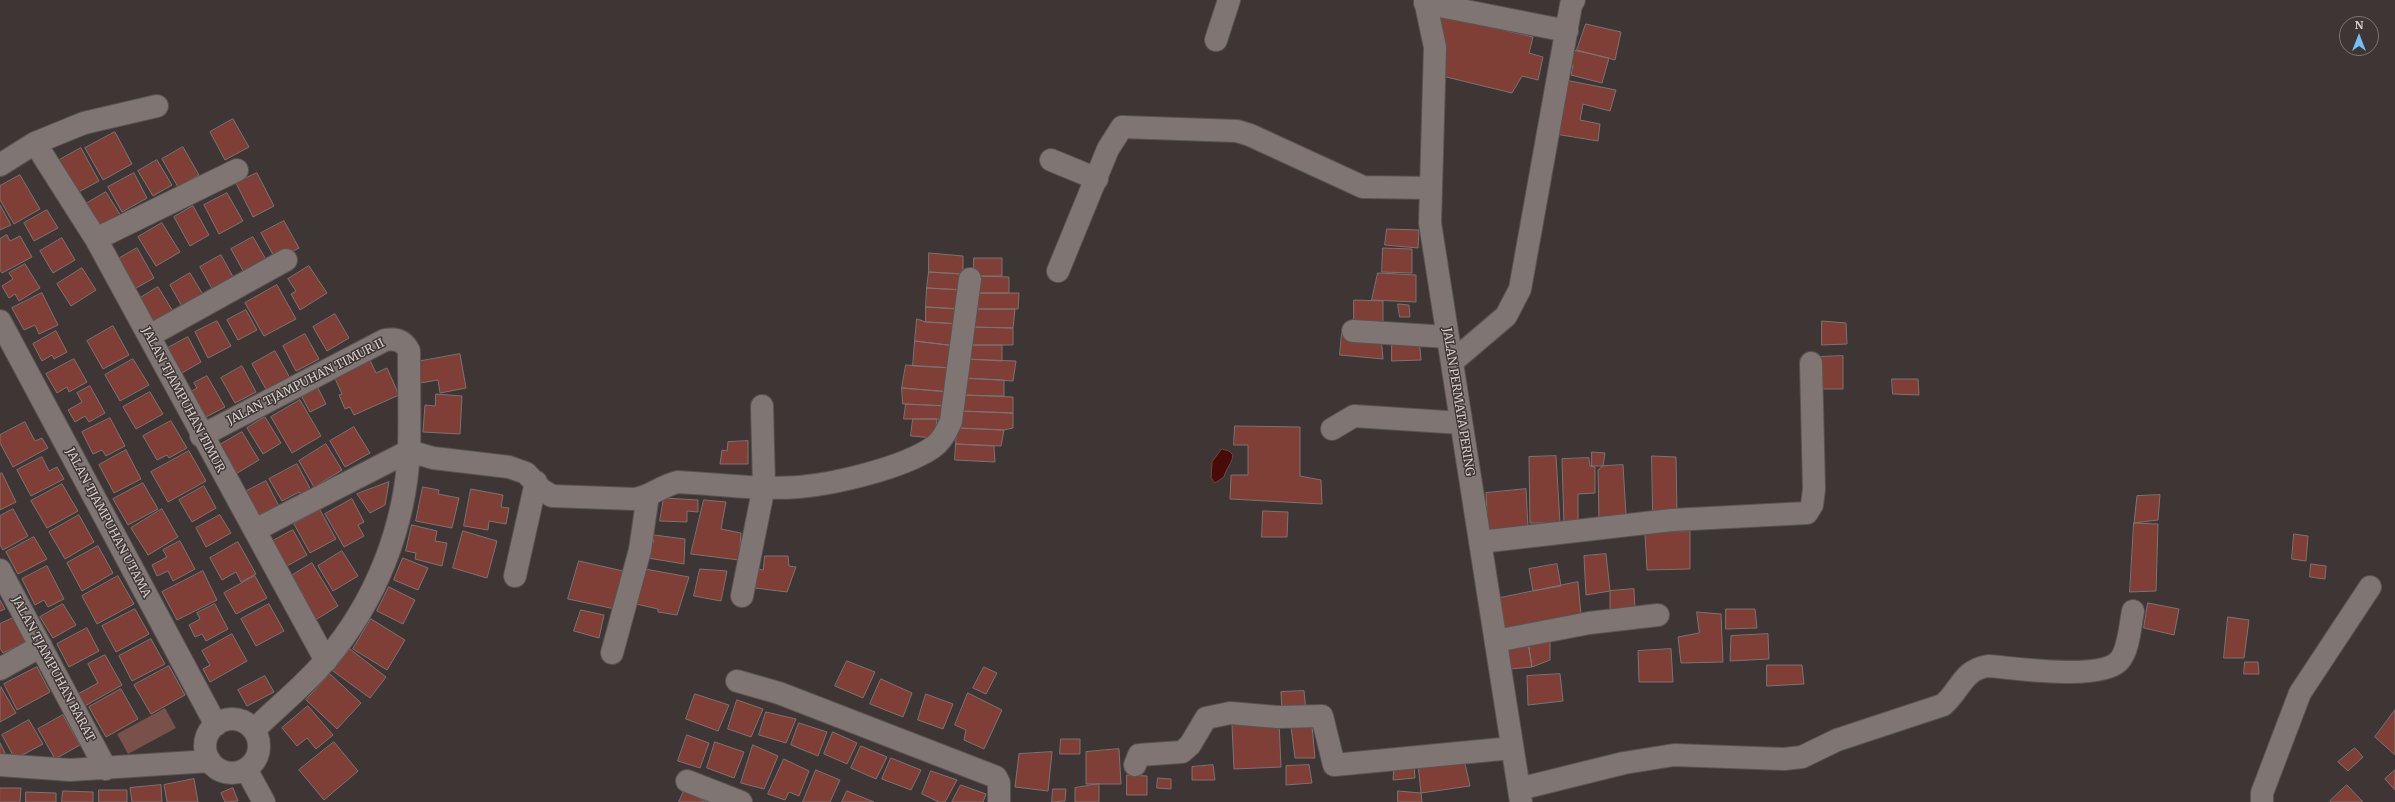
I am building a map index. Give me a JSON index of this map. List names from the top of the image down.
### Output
{
  "streets": {
    "street": [
      "JALAN TJAMPUHAN TIMUR II",
      "JALAN TJAMPUHAN TIMUR",
      "JALAN PERMATA PERING",
      "JALAN TJAMPUHAN UTAMA",
      "JALAN TJAMPUHAN BARAT"
    ]
  },
  "crossings": [
    ["JALAN TJAMPUHAN TIMUR II", "JALAN TJAMPUHAN TIMUR"]
  ],
  "north": "top"
}
